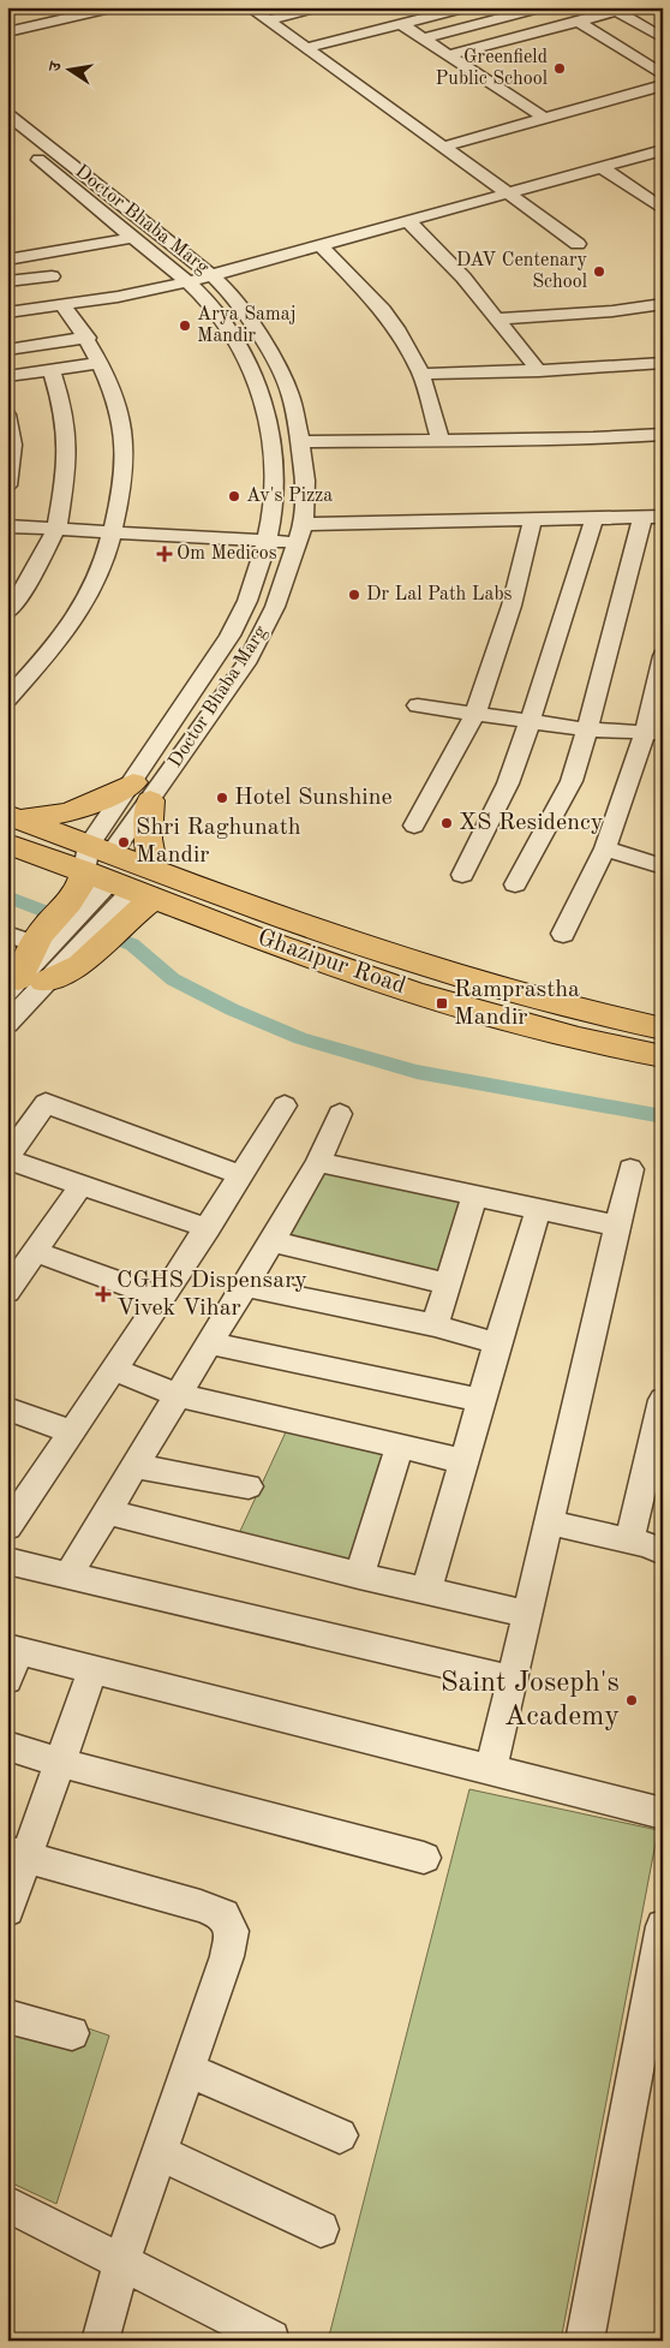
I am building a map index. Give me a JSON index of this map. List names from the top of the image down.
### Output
{
  "streets": {
    "main road": ["Ghazipur Road"],
    "street": ["Doctor Bhaba Marg"]
  },
  "crossings": [
    ["Doctor Bhaba Marg", "Ghazipur Road"]
  ],
  "places": {
    "other": [
      "Greenfield Public School",
      "DAV Centenary School",
      "Arya Samaj Mandir",
      "Av's Pizza",
      "Dr Lal Path Labs",
      "Hotel Sunshine",
      "XS Residency",
      "Shri Raghunath Mandir",
      "Saint Joseph's Academy"
    ],
    "health": ["Om Medicos", "CGHS Dispensary Vivek Vihar"],
    "transit": ["Ramprastha Mandir"]
  },
  "north": "left"
}
